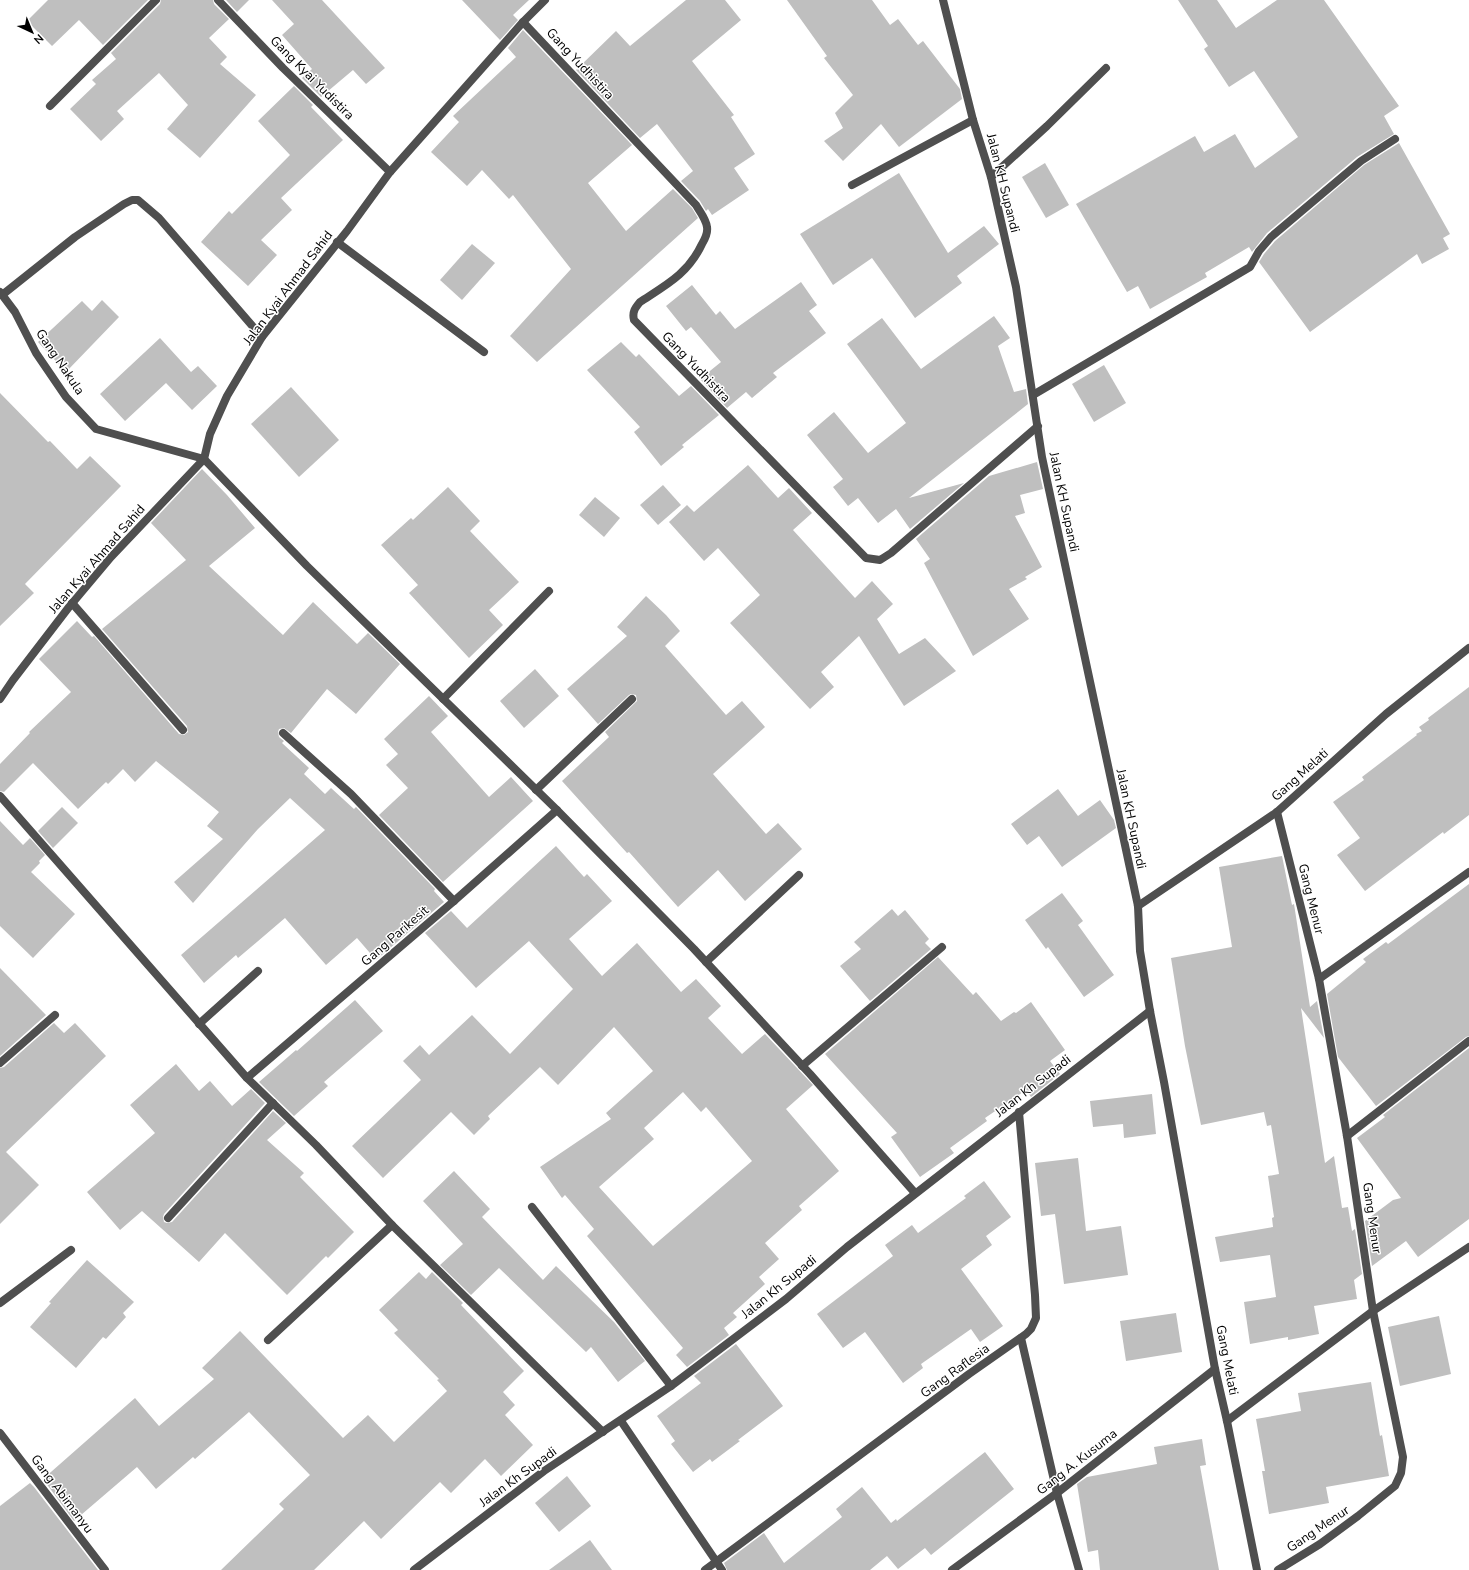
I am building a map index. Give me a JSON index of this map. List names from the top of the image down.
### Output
{
  "streets": {
    "street": [
      "Gang Yudhistira",
      "Gang Kyai Yudistira",
      "Jalan KH Supandi",
      "Jalan Kyai Ahmad Sahid",
      "Gang Nakula",
      "Gang Melati",
      "Gang Menur",
      "Gang Parikesit",
      "Jalan Kh Supadi",
      "Gang Raflesia",
      "Gang A. Kusuma",
      "Gang Abimanyu"
    ]
  },
  "crossings": [
    ["Gang Yudhistira", "Jalan KH Supandi"],
    ["Gang Yudhistira", "Jalan Kyai Ahmad Sahid"],
    ["Gang Kyai Yudistira", "Jalan Kyai Ahmad Sahid"],
    ["Jalan KH Supandi", "Gang Melati"],
    ["Jalan KH Supandi", "Jalan Kh Supadi"],
    ["Jalan Kyai Ahmad Sahid", "Gang Nakula"],
    ["Gang Melati", "Gang Menur"],
    ["Gang Melati", "Jalan Kh Supadi"],
    ["Gang Melati", "Gang A. Kusuma"],
    ["Jalan Kh Supadi", "Gang Raflesia"]
  ],
  "north": "bottom right"
}
